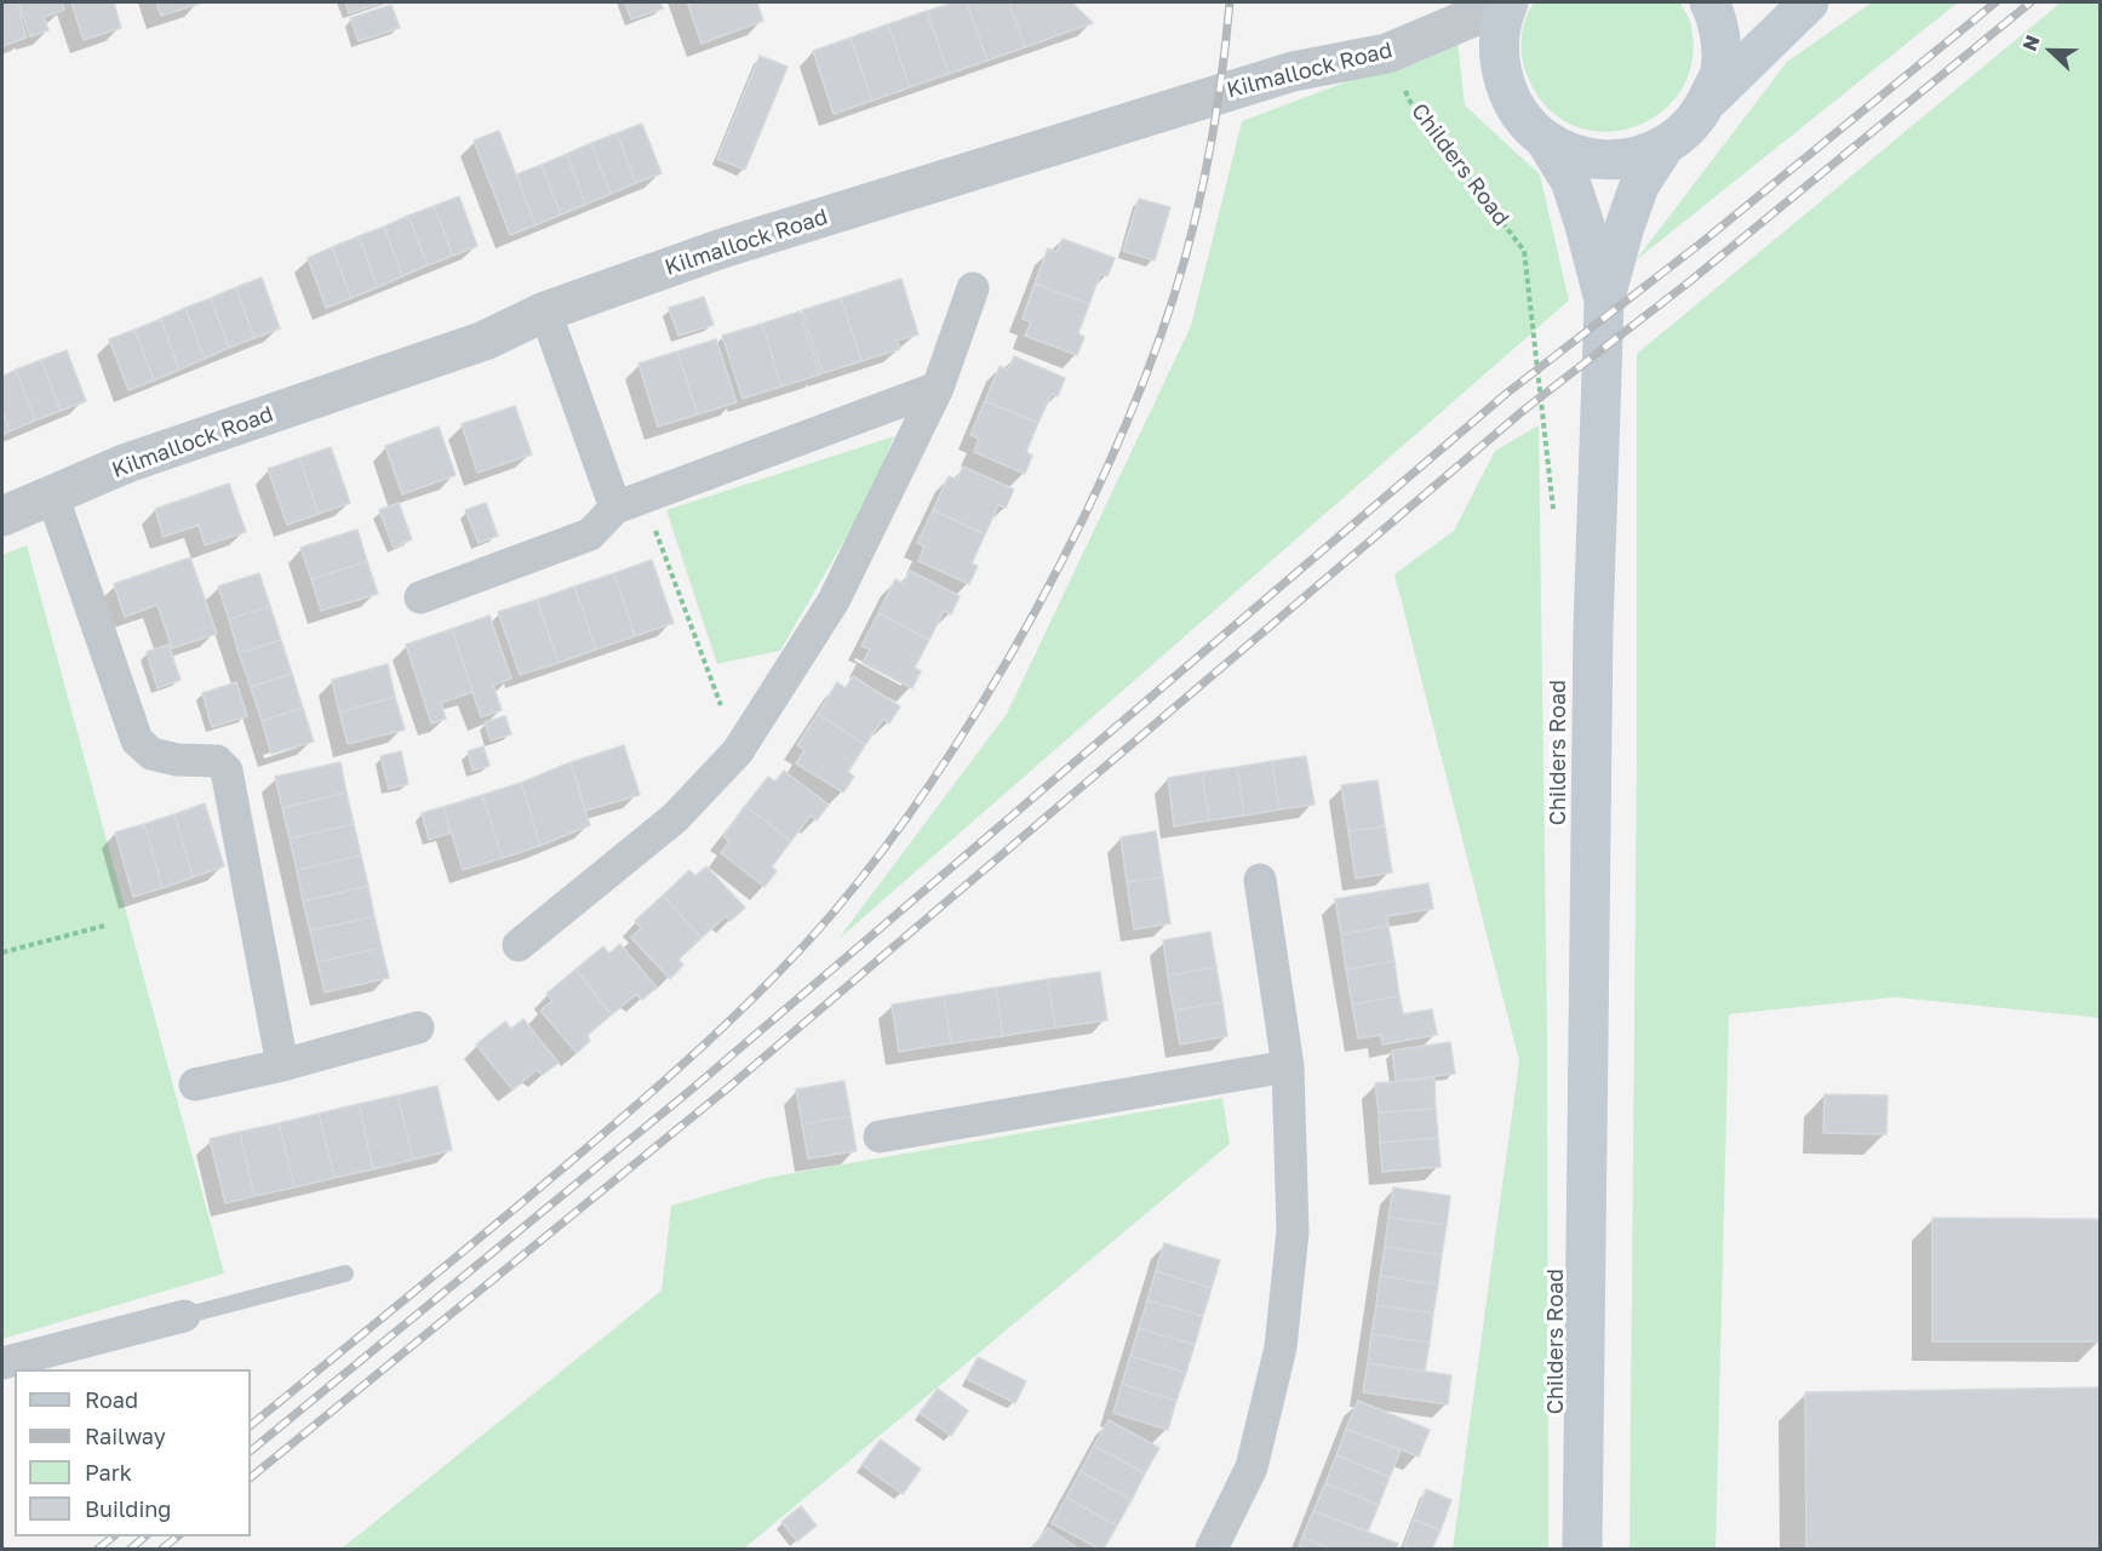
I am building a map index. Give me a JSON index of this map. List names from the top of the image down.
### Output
{
  "streets": {
    "main road": ["Childers Road"],
    "street": ["Kilmallock Road"]
  },
  "crossings": [
    ["Kilmallock Road", "Childers Road"]
  ],
  "legend": [
    "Road",
    "Railway",
    "Park",
    "Building"
  ],
  "north": "left"
}
